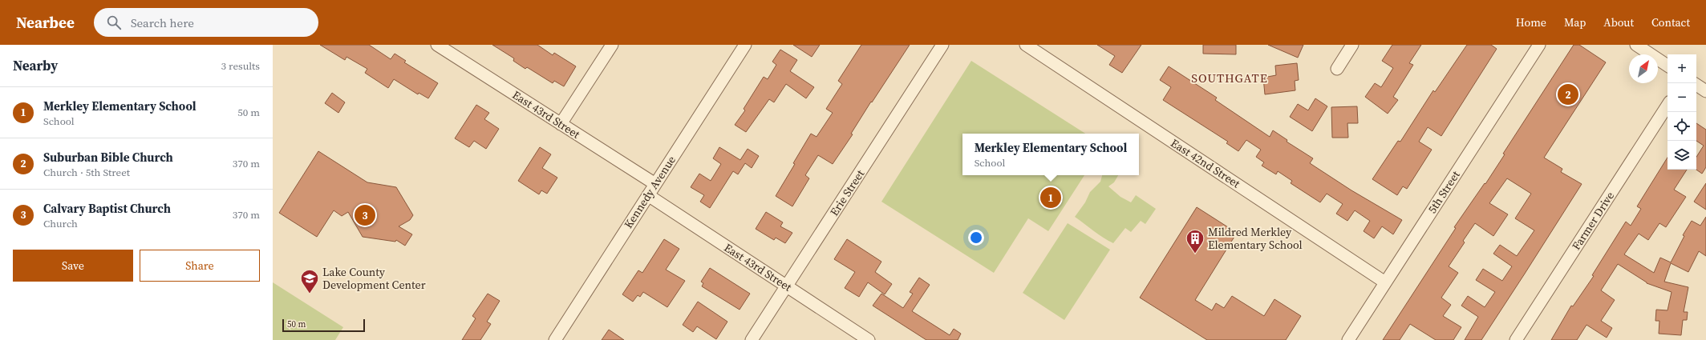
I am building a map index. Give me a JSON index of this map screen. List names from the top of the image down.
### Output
{
  "streets": {
    "street": [
      "East 43rd Street",
      "East 42nd Street",
      "Kennedy Avenue",
      "5th Street",
      "Erie Street",
      "Farmer Drive"
    ]
  },
  "crossings": [
    ["East 43rd Street", "Kennedy Avenue"],
    ["East 43rd Street", "Erie Street"],
    ["East 42nd Street", "5th Street"]
  ],
  "districts": ["SOUTHGATE"],
  "places": {
    "building": ["Mildred Merkley Elementary School"],
    "school or university": ["Lake County Development Center"]
  },
  "scale_bar": "50 m",
  "north": "top right",
  "page": {
    "header": "Nearbee",
    "search": "Search here",
    "nav": [
      "Home",
      "Map",
      "About",
      "Contact"
    ],
    "heading": ["Nearby", "3 results"],
    "map_buttons": ["+", "−"],
    "pins": ["2", "1", "3"],
    "list": [
      {
        "mark": "1",
        "name": "Merkley Elementary School",
        "note": "School",
        "value": "50 m"
      },
      {
        "mark": "2",
        "name": "Suburban Bible Church",
        "note": "Church · 5th Street",
        "value": "370 m"
      },
      {
        "mark": "3",
        "name": "Calvary Baptist Church",
        "note": "Church",
        "value": "370 m"
      }
    ],
    "popup": ["Merkley Elementary School", "School"],
    "buttons": ["Save", "Share"],
    "scale": "50 m"
  }
}
